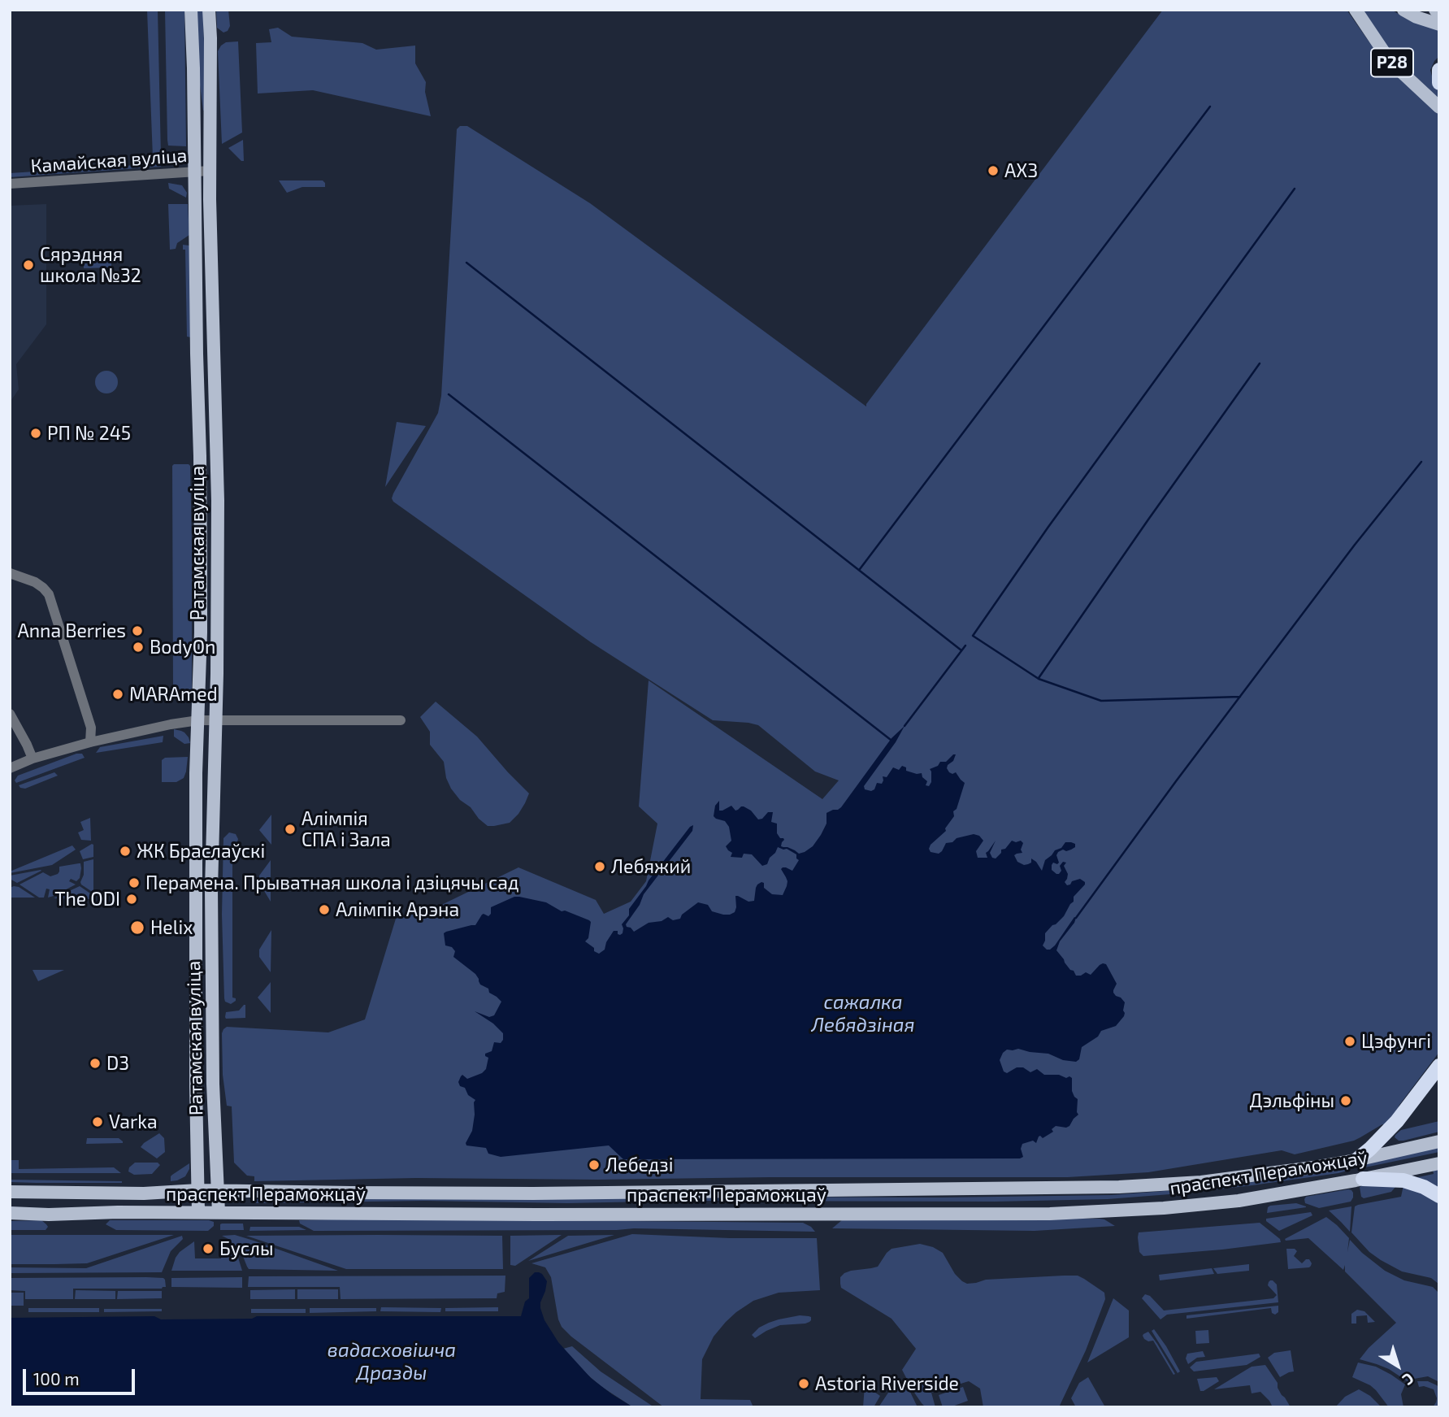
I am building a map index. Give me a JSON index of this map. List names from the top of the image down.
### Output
{
  "streets": {
    "highway": ["Р28"],
    "main road": ["Ратамская вуліца", "праспект Пераможцаў"],
    "street": ["Камайская вуліца"]
  },
  "crossings": [
    ["Камайская вуліца", "Ратамская вуліца"],
    ["Ратамская вуліца", "праспект Пераможцаў"]
  ],
  "water": ["сажалка Лебядзіная", "вадасховішча Дразды"],
  "places": [
    "АХЗ",
    "Сярэдняя школа №32",
    "РП № 245",
    "Anna Berries",
    "BodyOn",
    "MARAmed",
    "Алімпія СПА і Зала",
    "ЖК Браслаўскі",
    "Лебяжий",
    "Перамена. Прыватная школа і дзіцячы сад",
    "The ODI",
    "Алімпік Арэна",
    "Helix",
    "Цэфунгі",
    "D3",
    "Дэльфіны",
    "Varka",
    "Лебедзі",
    "Буслы",
    "Astoria Riverside"
  ],
  "scale_bar": "100 m",
  "north": "bottom right"
}
